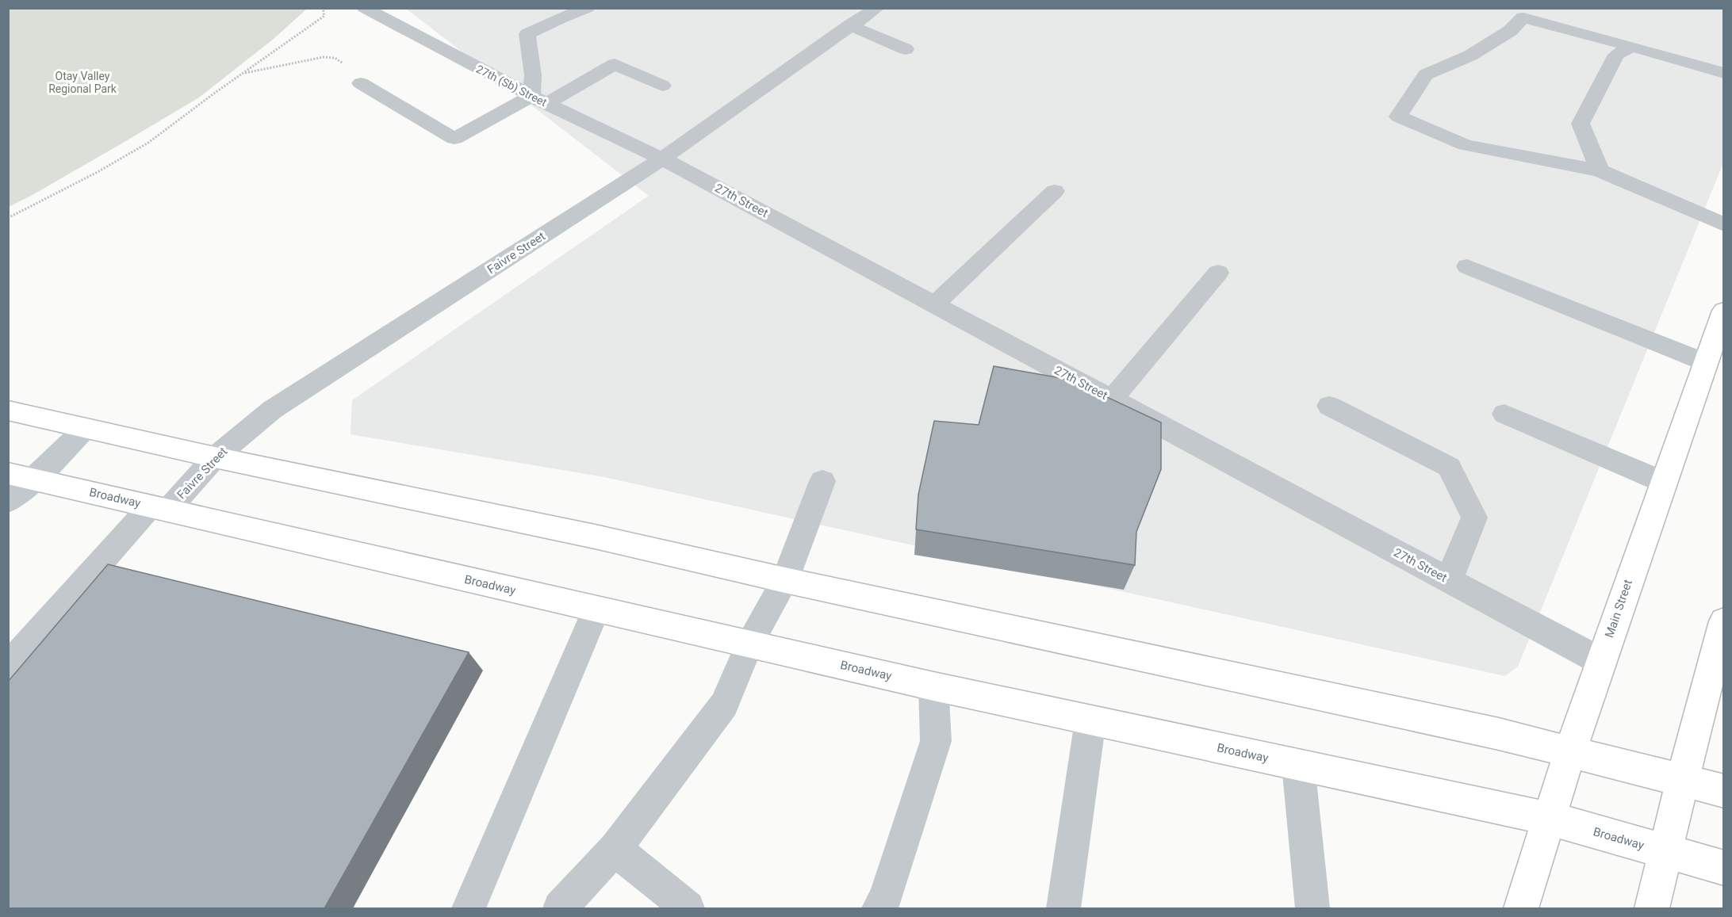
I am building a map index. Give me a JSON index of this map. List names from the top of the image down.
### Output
{
  "streets": {
    "main road": ["Broadway", "Main Street"],
    "street": ["27th (Sb) Street", "27th Street", "Faivre Street"]
  },
  "crossings": [
    ["27th (Sb) Street", "27th Street"],
    ["27th (Sb) Street", "Faivre Street"],
    ["27th Street", "Faivre Street"],
    ["27th Street", "Main Street"],
    ["Faivre Street", "Broadway"],
    ["Broadway", "Main Street"]
  ],
  "parks": ["Otay Valley Regional Park"]
}
